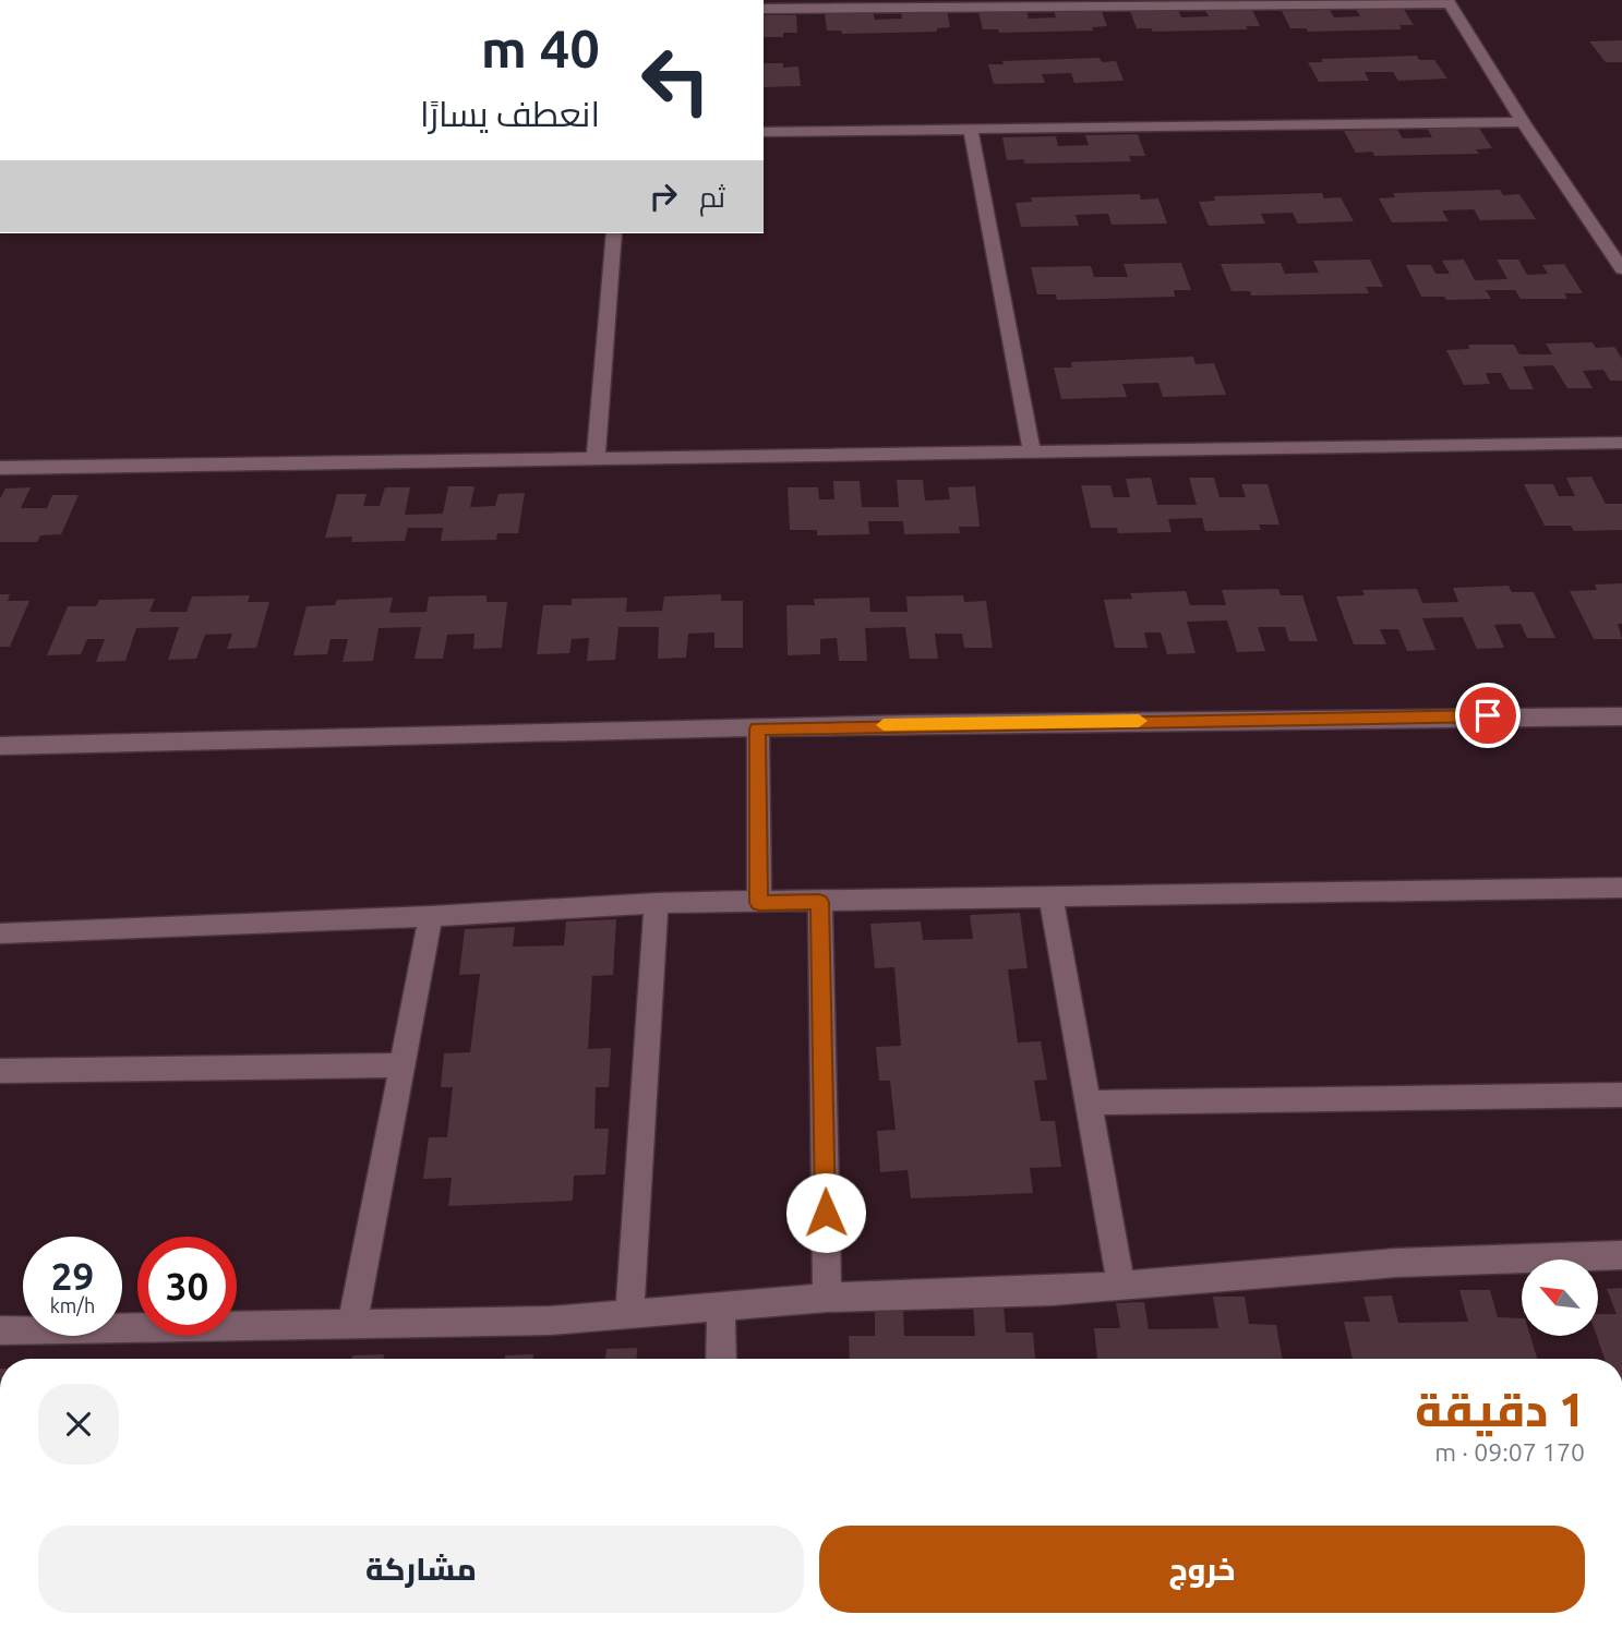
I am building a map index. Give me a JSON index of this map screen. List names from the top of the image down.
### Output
{
  "north": "top left",
  "page": {
    "turn": ["40 m", "انعطف يسارًا"],
    "then": "ثم",
    "speed": "29 km/h",
    "limit": "30",
    "heading": ["1 دقيقة", "170 m · 09:07"],
    "buttons": ["خروج", "مشاركة"]
  }
}
